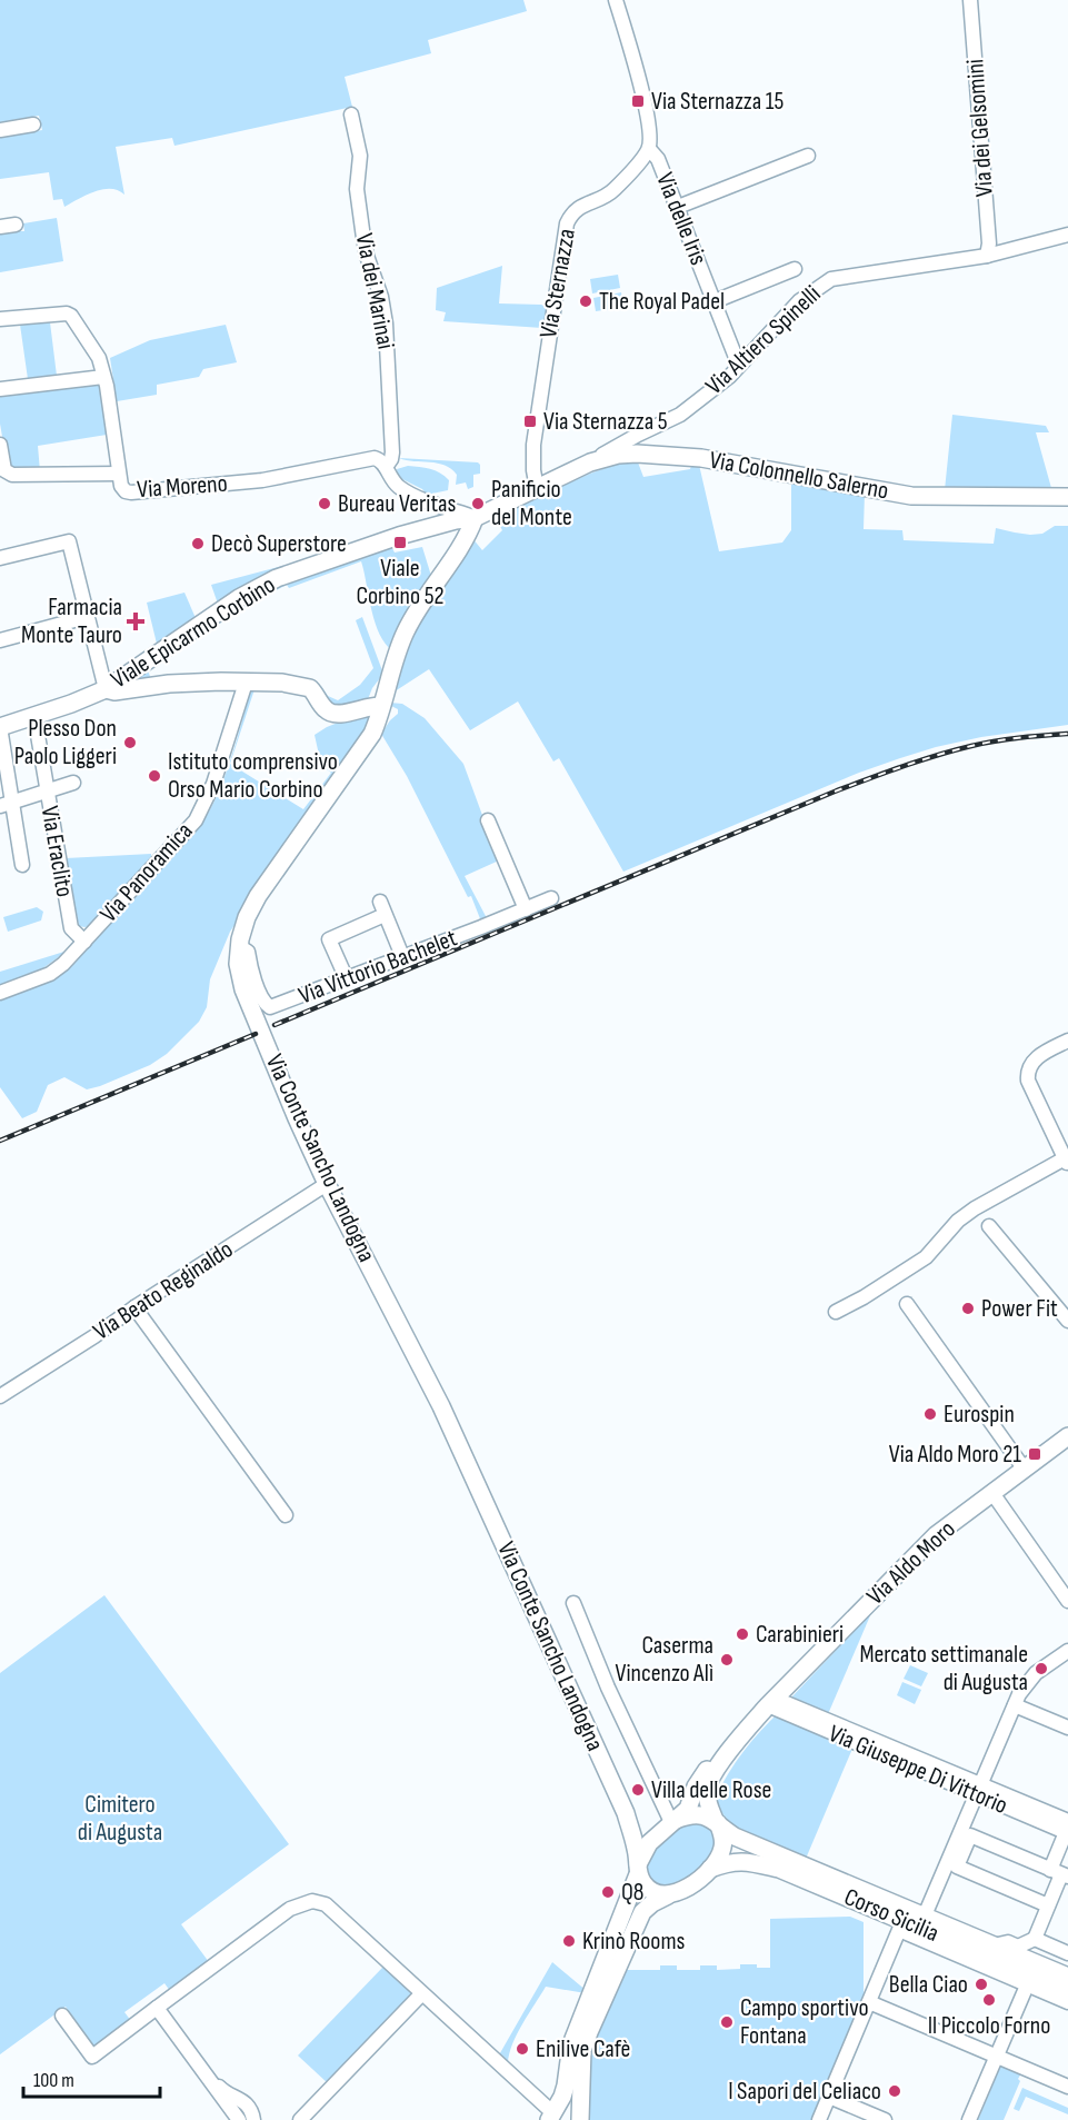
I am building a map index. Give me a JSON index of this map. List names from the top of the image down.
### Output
{
  "streets": {
    "main road": [
      "Via Colonnello Salerno",
      "Viale Epicarmo Corbino",
      "Via Conte Sancho Landogna",
      "Via Aldo Moro",
      "Corso Sicilia"
    ],
    "street": [
      "Via dei Gelsomini",
      "Via delle Iris",
      "Via Sternazza",
      "Via dei Marinai",
      "Via Altiero Spinelli",
      "Via Moreno",
      "Via Eraclito",
      "Via Panoramica",
      "Via Vittorio Bachelet",
      "Via Beato Reginaldo",
      "Via Giuseppe Di Vittorio"
    ]
  },
  "crossings": [
    ["Via dei Gelsomini", "Via Altiero Spinelli"],
    ["Via delle Iris", "Via Sternazza"],
    ["Via delle Iris", "Via Altiero Spinelli"],
    ["Via Sternazza", "Via Colonnello Salerno"],
    ["Via Sternazza", "Viale Epicarmo Corbino"],
    ["Via dei Marinai", "Via Moreno"],
    ["Via Altiero Spinelli", "Via Colonnello Salerno"],
    ["Via Colonnello Salerno", "Viale Epicarmo Corbino"],
    ["Viale Epicarmo Corbino", "Via Eraclito"],
    ["Viale Epicarmo Corbino", "Via Conte Sancho Landogna"],
    ["Via Eraclito", "Via Panoramica"],
    ["Via Vittorio Bachelet", "Via Conte Sancho Landogna"],
    ["Via Conte Sancho Landogna", "Via Beato Reginaldo"],
    ["Via Conte Sancho Landogna", "Corso Sicilia"],
    ["Via Aldo Moro", "Via Giuseppe Di Vittorio"]
  ],
  "parks": ["Cimitero di Augusta"],
  "places": {
    "transit": [
      "Via Sternazza 15",
      "Via Sternazza 5",
      "Viale Corbino 52",
      "Via Aldo Moro 21"
    ],
    "other": [
      "The Royal Padel",
      "Bureau Veritas",
      "Panificio del Monte",
      "Decò Superstore",
      "Plesso Don Paolo Liggeri",
      "Istituto comprensivo Orso Mario Corbino",
      "Power Fit",
      "Eurospin",
      "Carabinieri",
      "Caserma Vincenzo Alì",
      "Mercato settimanale di Augusta",
      "Villa delle Rose",
      "Q8",
      "Krinò Rooms",
      "Bella Ciao",
      "Il Piccolo Forno",
      "Campo sportivo Fontana",
      "Enilive Cafè",
      "I Sapori del Celiaco"
    ],
    "health": ["Farmacia Monte Tauro"]
  },
  "scale_bar": "100 m"
}
